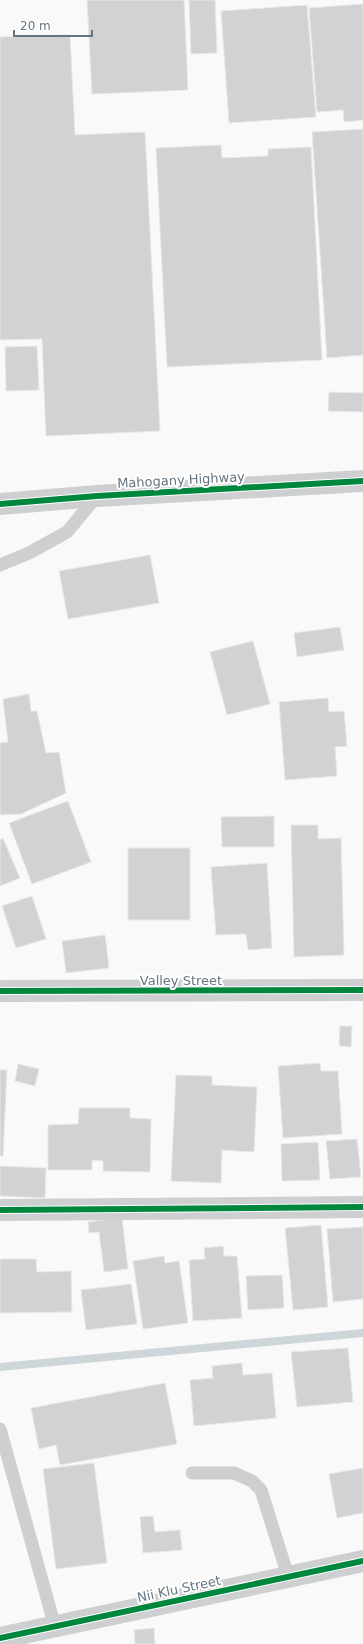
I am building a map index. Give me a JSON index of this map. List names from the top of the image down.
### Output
{
  "streets": {
    "street": ["Mahogany Highway", "Valley Street", "Nii Klu Street"]
  },
  "scale_bar": "20 m"
}
